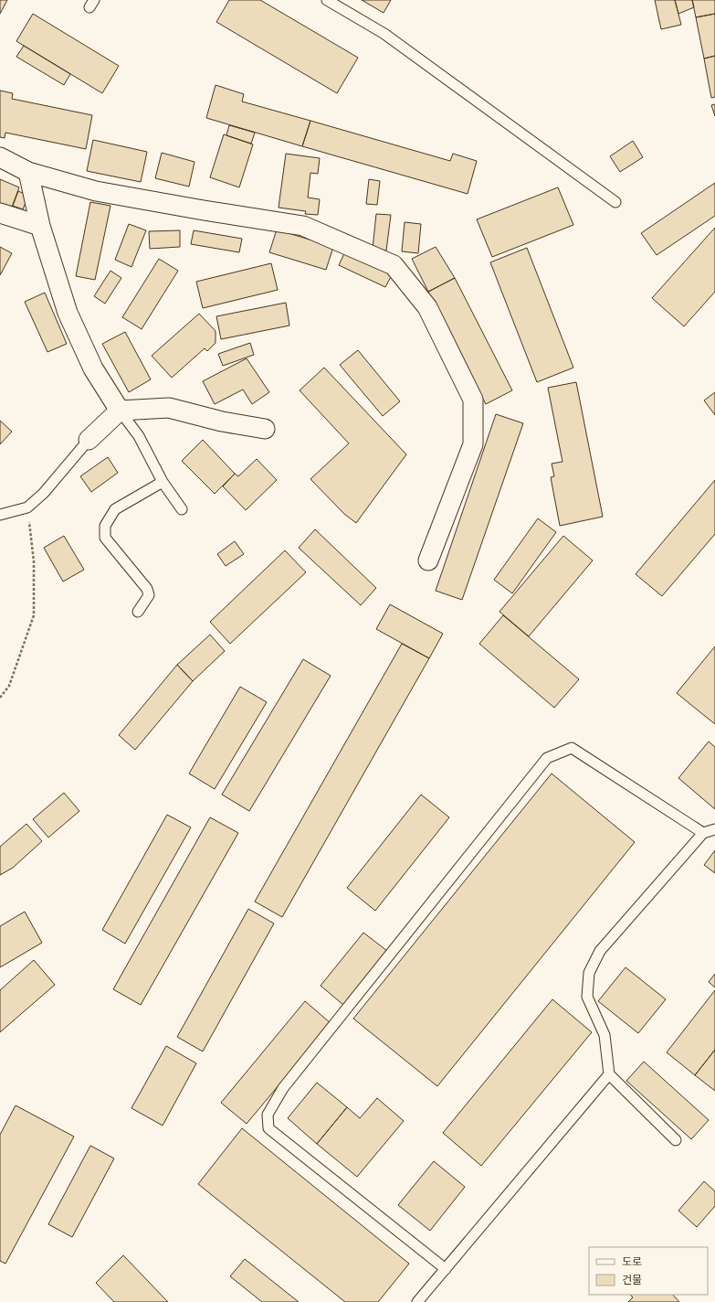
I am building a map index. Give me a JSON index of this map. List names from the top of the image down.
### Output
{
  "legend": ["도로", "건물"]
}
